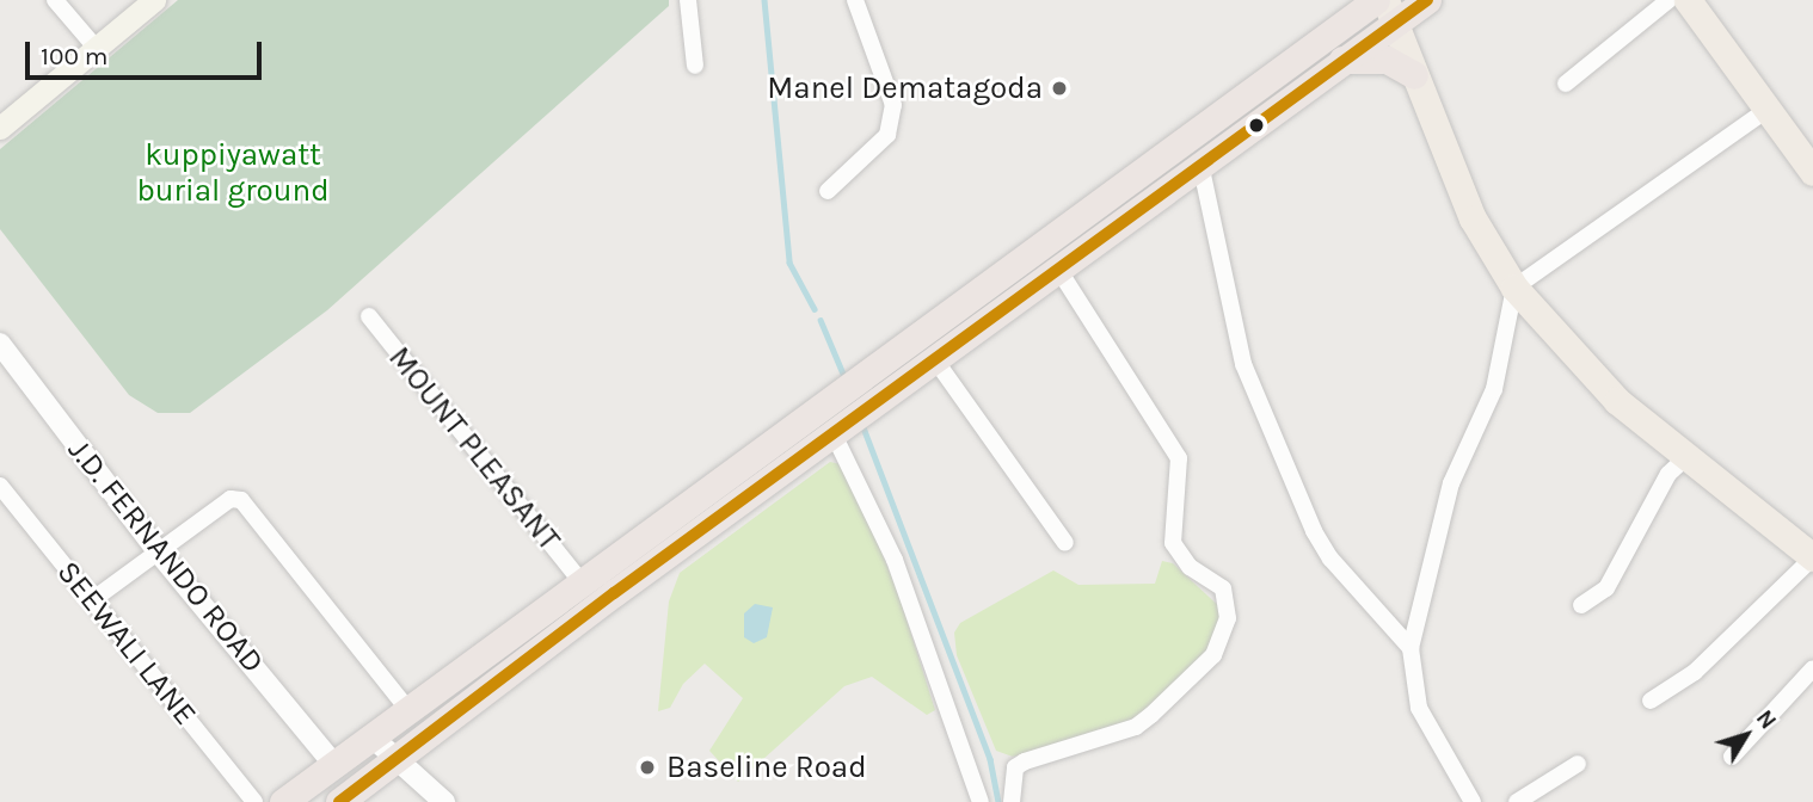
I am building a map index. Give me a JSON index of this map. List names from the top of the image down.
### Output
{
  "streets": {
    "street": ["MOUNT PLEASANT", "J.D. FERNANDO ROAD", "SEEWALI LANE"]
  },
  "parks": ["kuppiyawatt burial ground"],
  "places": ["Manel Dematagoda", "Baseline Road"],
  "scale_bar": "100 m",
  "north": "top right"
}
